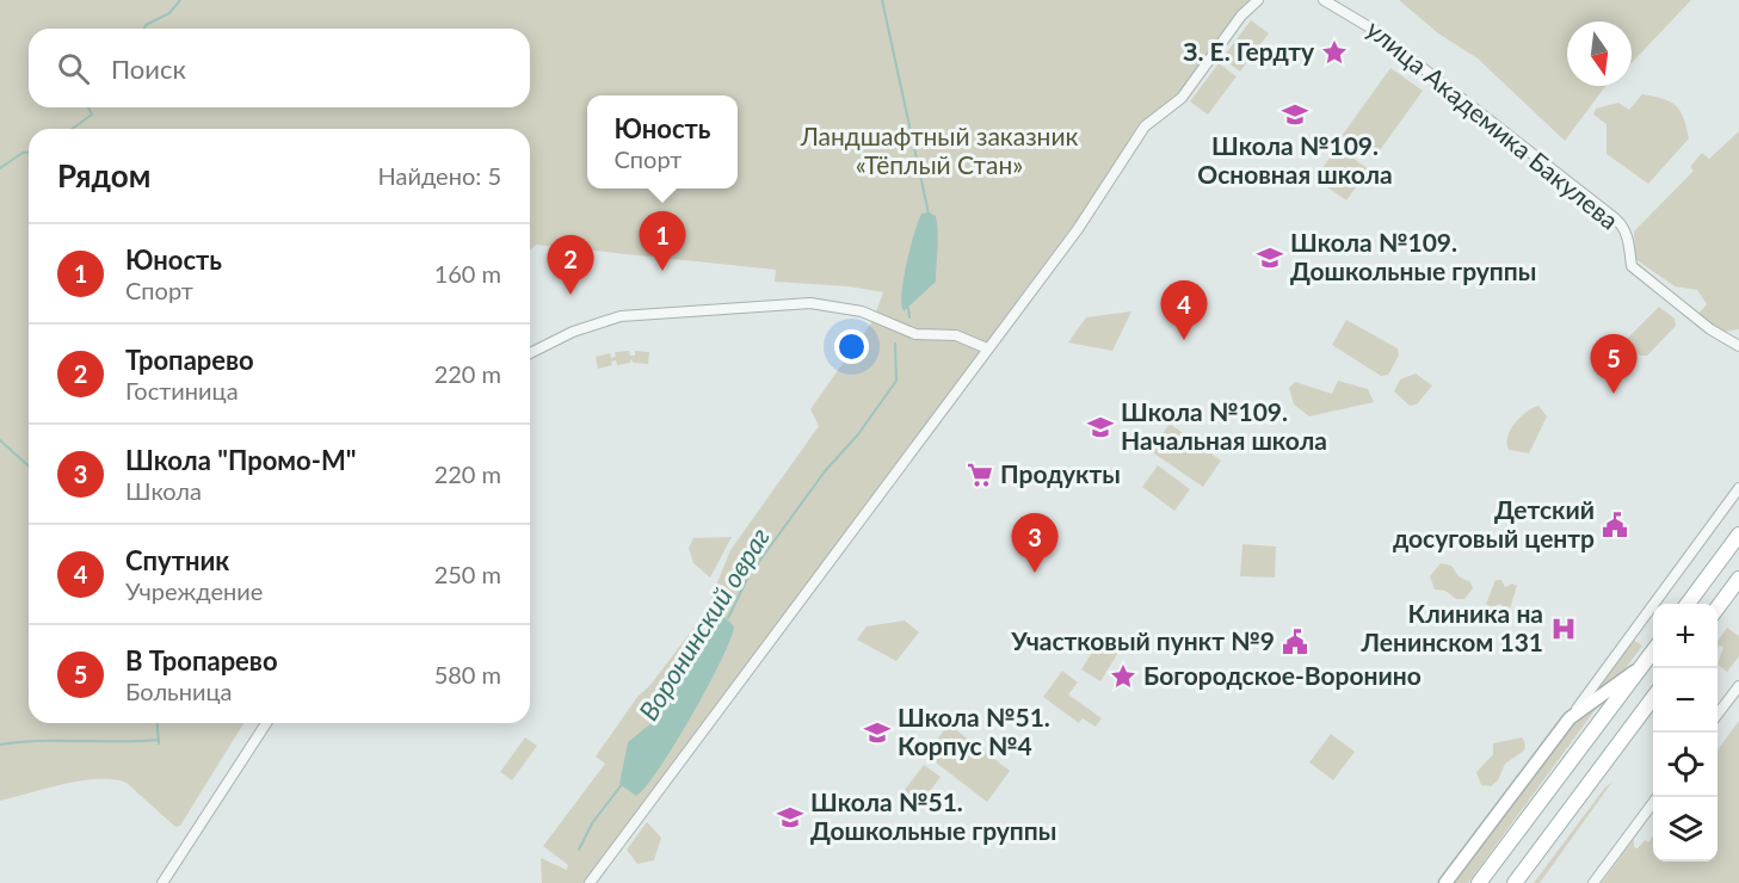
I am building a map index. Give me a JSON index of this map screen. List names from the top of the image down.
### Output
{
  "streets": {
    "street": ["улица Академика Бакулева"]
  },
  "water": ["Воронинский овраг"],
  "parks": ["Ландшафтный заказник «Тёплый Стан»"],
  "places": {
    "place": ["З. Е. Гердту", "Богородское-Воронино"],
    "school or university": [
      "Школа №109. Основная школа",
      "Школа №109. Дошкольные группы",
      "Школа №109. Начальная школа",
      "Школа №51. Корпус №4",
      "Школа №51. Дошкольные группы"
    ],
    "supermarket": ["Продукты"],
    "public building": ["Детский досуговый центр", "Участковый пункт №9"],
    "hospital": ["Клиника на Ленинском 131"]
  },
  "north": "bottom",
  "page": {
    "search": "Поиск",
    "popup": ["Юность", "Спорт"],
    "heading": ["Рядом", "Найдено: 5"],
    "pins": [
      "1",
      "2",
      "4",
      "5",
      "3"
    ],
    "list": [
      {
        "mark": "1",
        "name": "Юность",
        "note": "Спорт",
        "value": "160 m"
      },
      {
        "mark": "2",
        "name": "Тропарево",
        "note": "Гостиница",
        "value": "220 m"
      },
      {
        "mark": "3",
        "name": "Школа \"Промо-М\"",
        "note": "Школа",
        "value": "220 m"
      },
      {
        "mark": "4",
        "name": "Спутник",
        "note": "Учреждение",
        "value": "250 m"
      },
      {
        "mark": "5",
        "name": "В Тропарево",
        "note": "Больница",
        "value": "580 m"
      }
    ],
    "map_buttons": ["+", "−"]
  }
}
